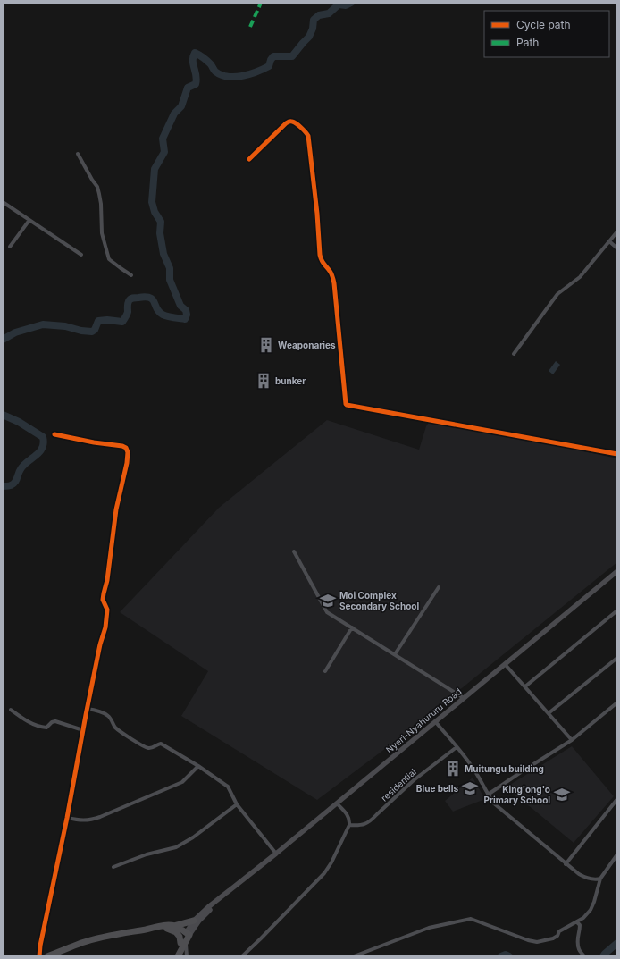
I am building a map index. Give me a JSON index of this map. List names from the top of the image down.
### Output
{
  "streets": {
    "main road": ["Nyeri-Nyahururu Road"],
    "street": ["residential"]
  },
  "places": {
    "building": ["Weaponaries", "bunker", "Muitungu building"],
    "school or university": ["Moi Complex Secondary School", "Blue bells", "King'ong'o Primary School"]
  },
  "legend": ["Cycle path", "Path"]
}
